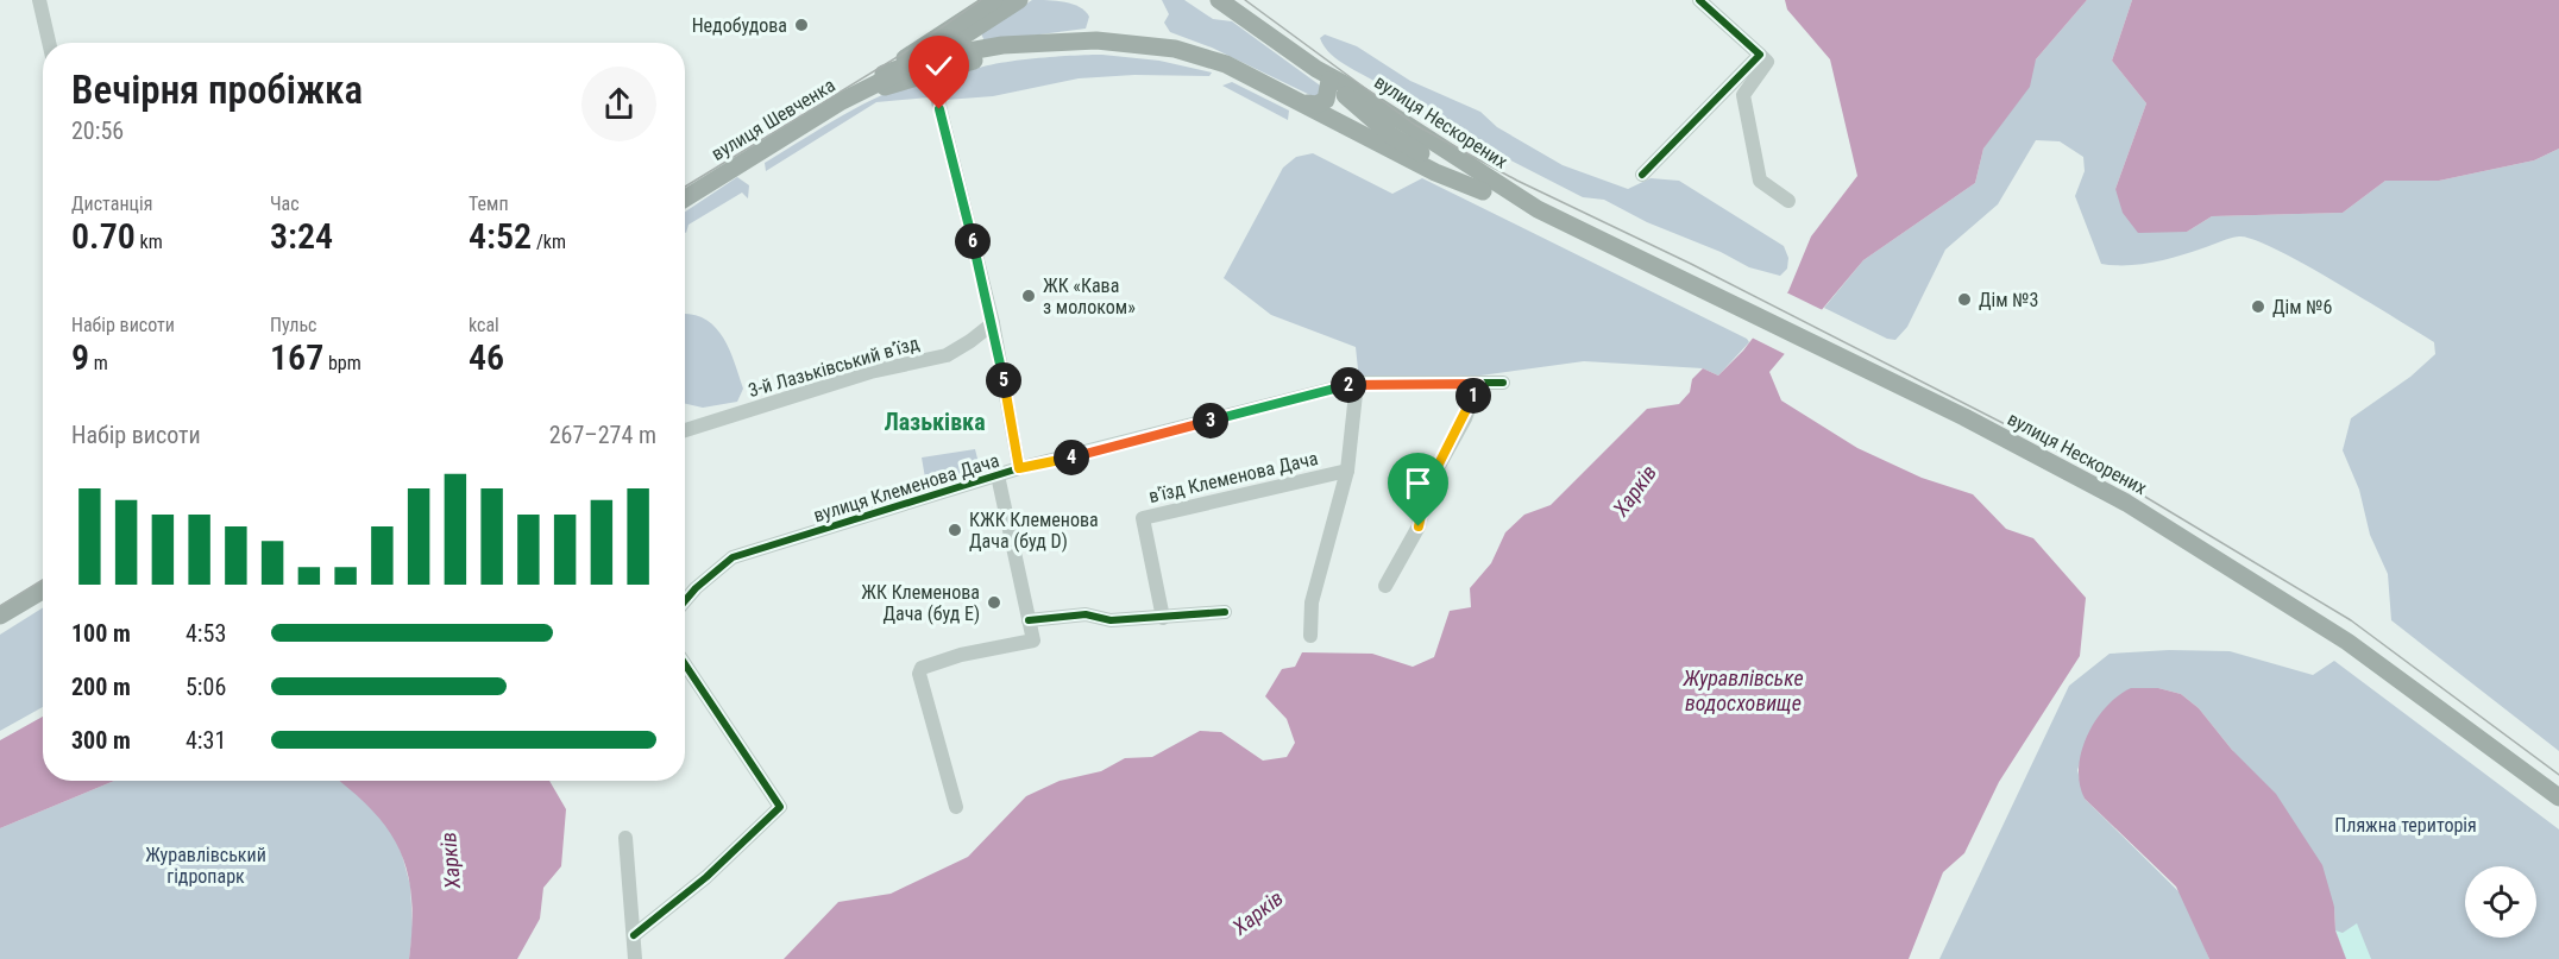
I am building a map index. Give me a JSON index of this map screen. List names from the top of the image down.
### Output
{
  "streets": {
    "main road": ["вулиця Шевченка", "вулиця Нескорених"],
    "street": ["3-й Лазьківський в’їзд", "в'їзд Клеменова Дача", "вулиця Клеменова Дача"]
  },
  "districts": ["Лазьківка"],
  "water": ["Харків", "Журавлівське водосховище"],
  "parks": ["Пляжна територія", "Журавлівський гідропарк"],
  "places": [
    "Недобудова",
    "ЖК «Кава з молоком»",
    "Дім №3",
    "Дім №6",
    "КЖК Клеменова Дача (буд D)",
    "ЖК Клеменова Дача (буд Е)"
  ],
  "page": {
    "heading": ["Вечірня пробіжка", "20:56"],
    "stats": [
      ["Дистанція", "0.70 km"],
      ["Час", "3:24"],
      ["Темп", "4:52 /km"],
      ["Набір висоти", "9 m"],
      ["Пульс", "167 bpm"],
      ["kcal", "46"]
    ],
    "pins": [
      "6",
      "5",
      "2",
      "1",
      "3",
      "4"
    ],
    "chart": ["Набір висоти", "267–274 m"],
    "list": [
      {
        "name": "100 m",
        "note": "4:53"
      },
      {
        "name": "200 m",
        "note": "5:06"
      },
      {
        "name": "300 m",
        "note": "4:31"
      }
    ]
  }
}
